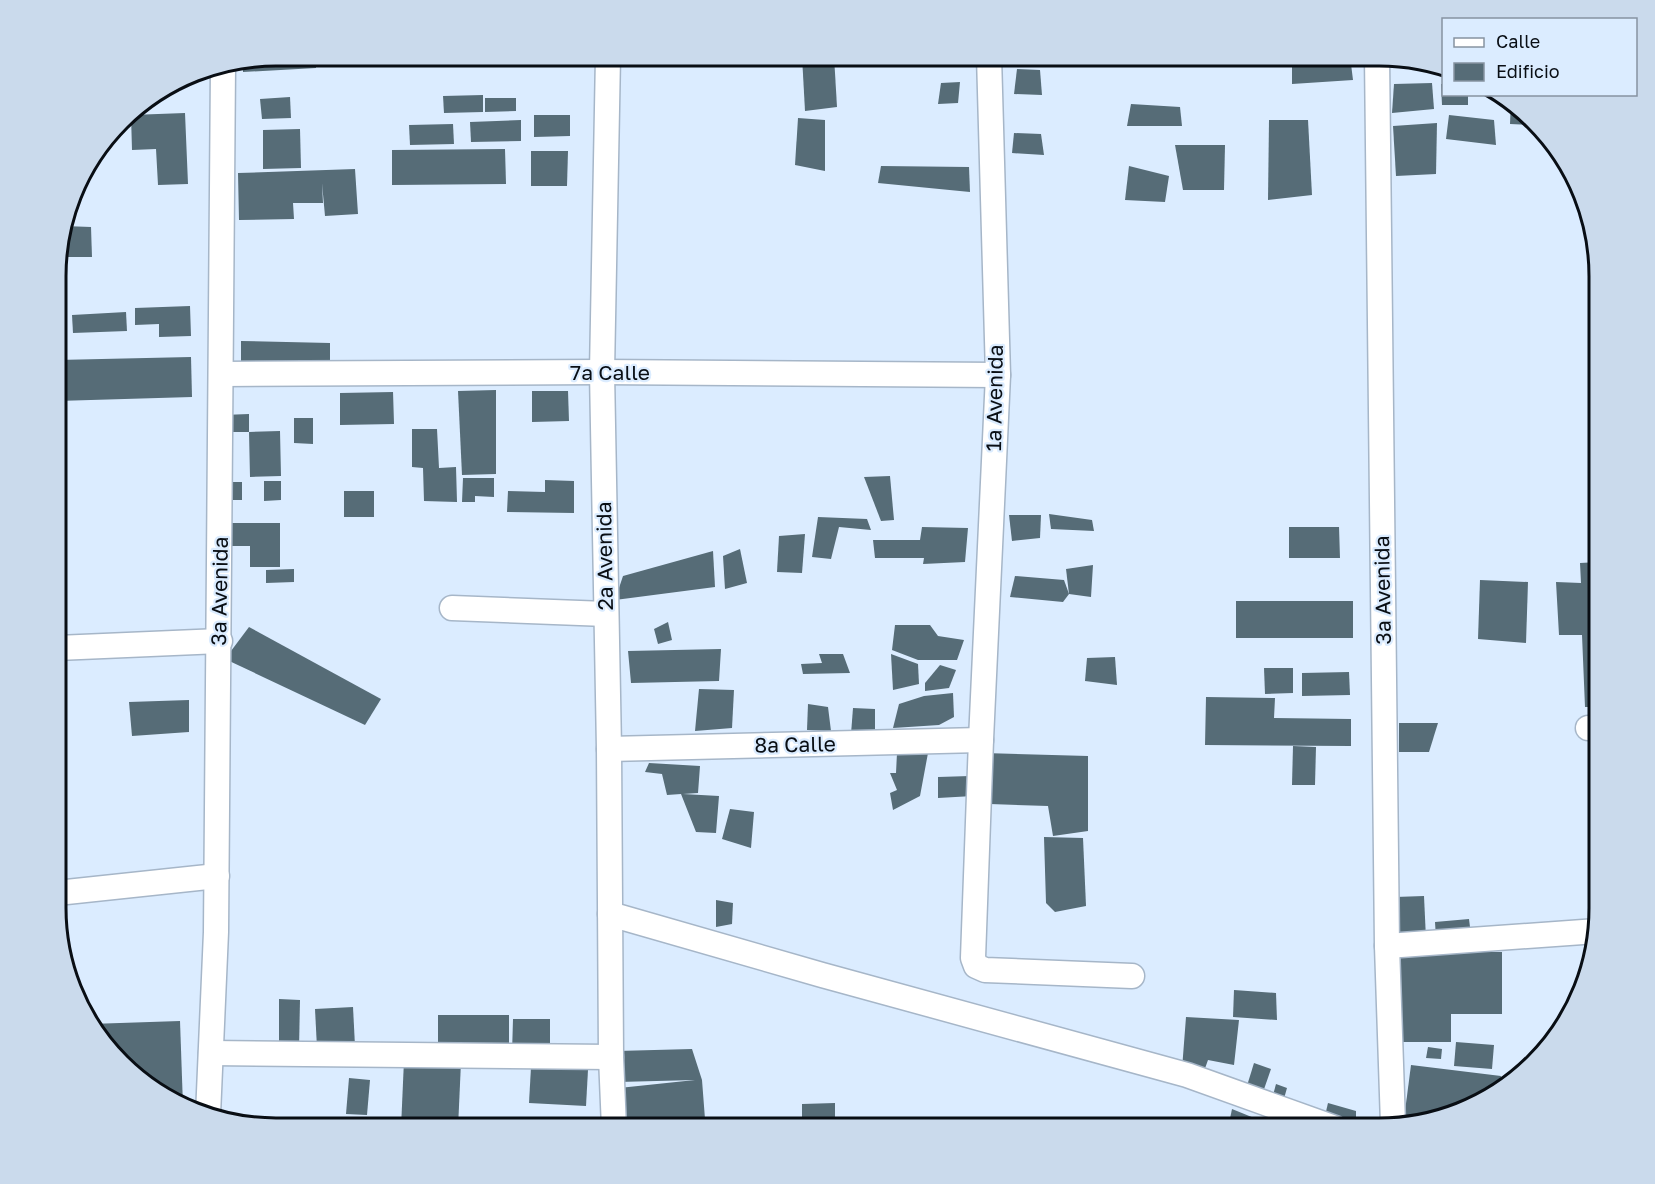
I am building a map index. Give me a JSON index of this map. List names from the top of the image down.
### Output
{
  "streets": {
    "street": [
      "7a Calle",
      "1a Avenida",
      "2a Avenida",
      "3a Avenida",
      "8a Calle"
    ]
  },
  "crossings": [
    ["7a Calle", "1a Avenida"],
    ["7a Calle", "2a Avenida"],
    ["7a Calle", "3a Avenida"],
    ["1a Avenida", "8a Calle"],
    ["2a Avenida", "8a Calle"]
  ],
  "legend": ["Calle", "Edificio"]
}
